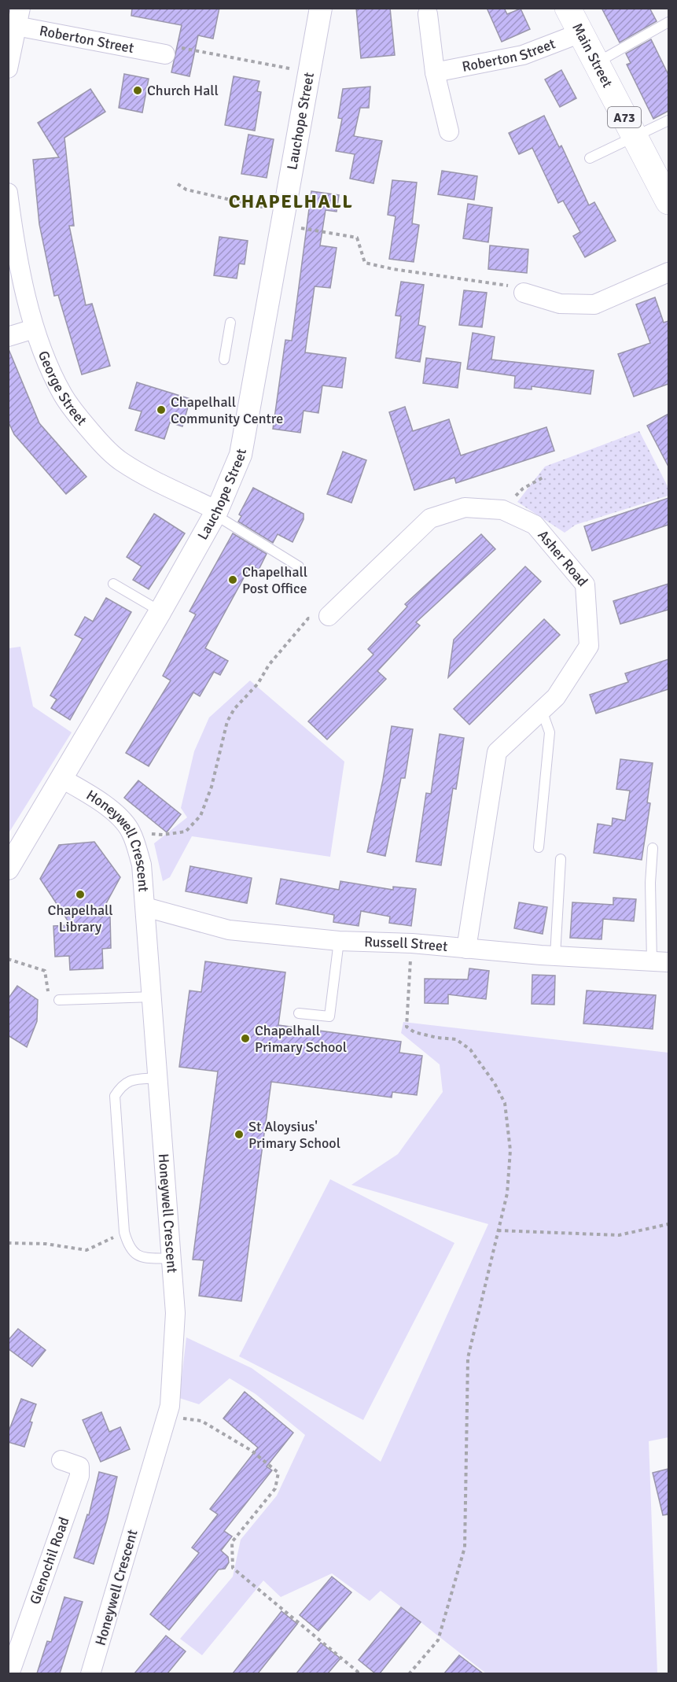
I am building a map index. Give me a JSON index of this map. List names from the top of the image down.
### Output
{
  "streets": {
    "main road": ["Main Street", "A73"],
    "street": [
      "Roberton Street",
      "Lauchope Street",
      "George Street",
      "Asher Road",
      "Honeywell Crescent",
      "Russell Street",
      "Glenochil Road"
    ]
  },
  "crossings": [
    ["Roberton Street", "Main Street"],
    ["Lauchope Street", "George Street"],
    ["Lauchope Street", "Honeywell Crescent"],
    ["Asher Road", "Russell Street"],
    ["Honeywell Crescent", "Russell Street"]
  ],
  "districts": ["CHAPELHALL"],
  "places": [
    "Church Hall",
    "Chapelhall Community Centre",
    "Chapelhall Post Office",
    "Chapelhall Library",
    "Chapelhall Primary School",
    "St Aloysius' Primary School"
  ]
}
